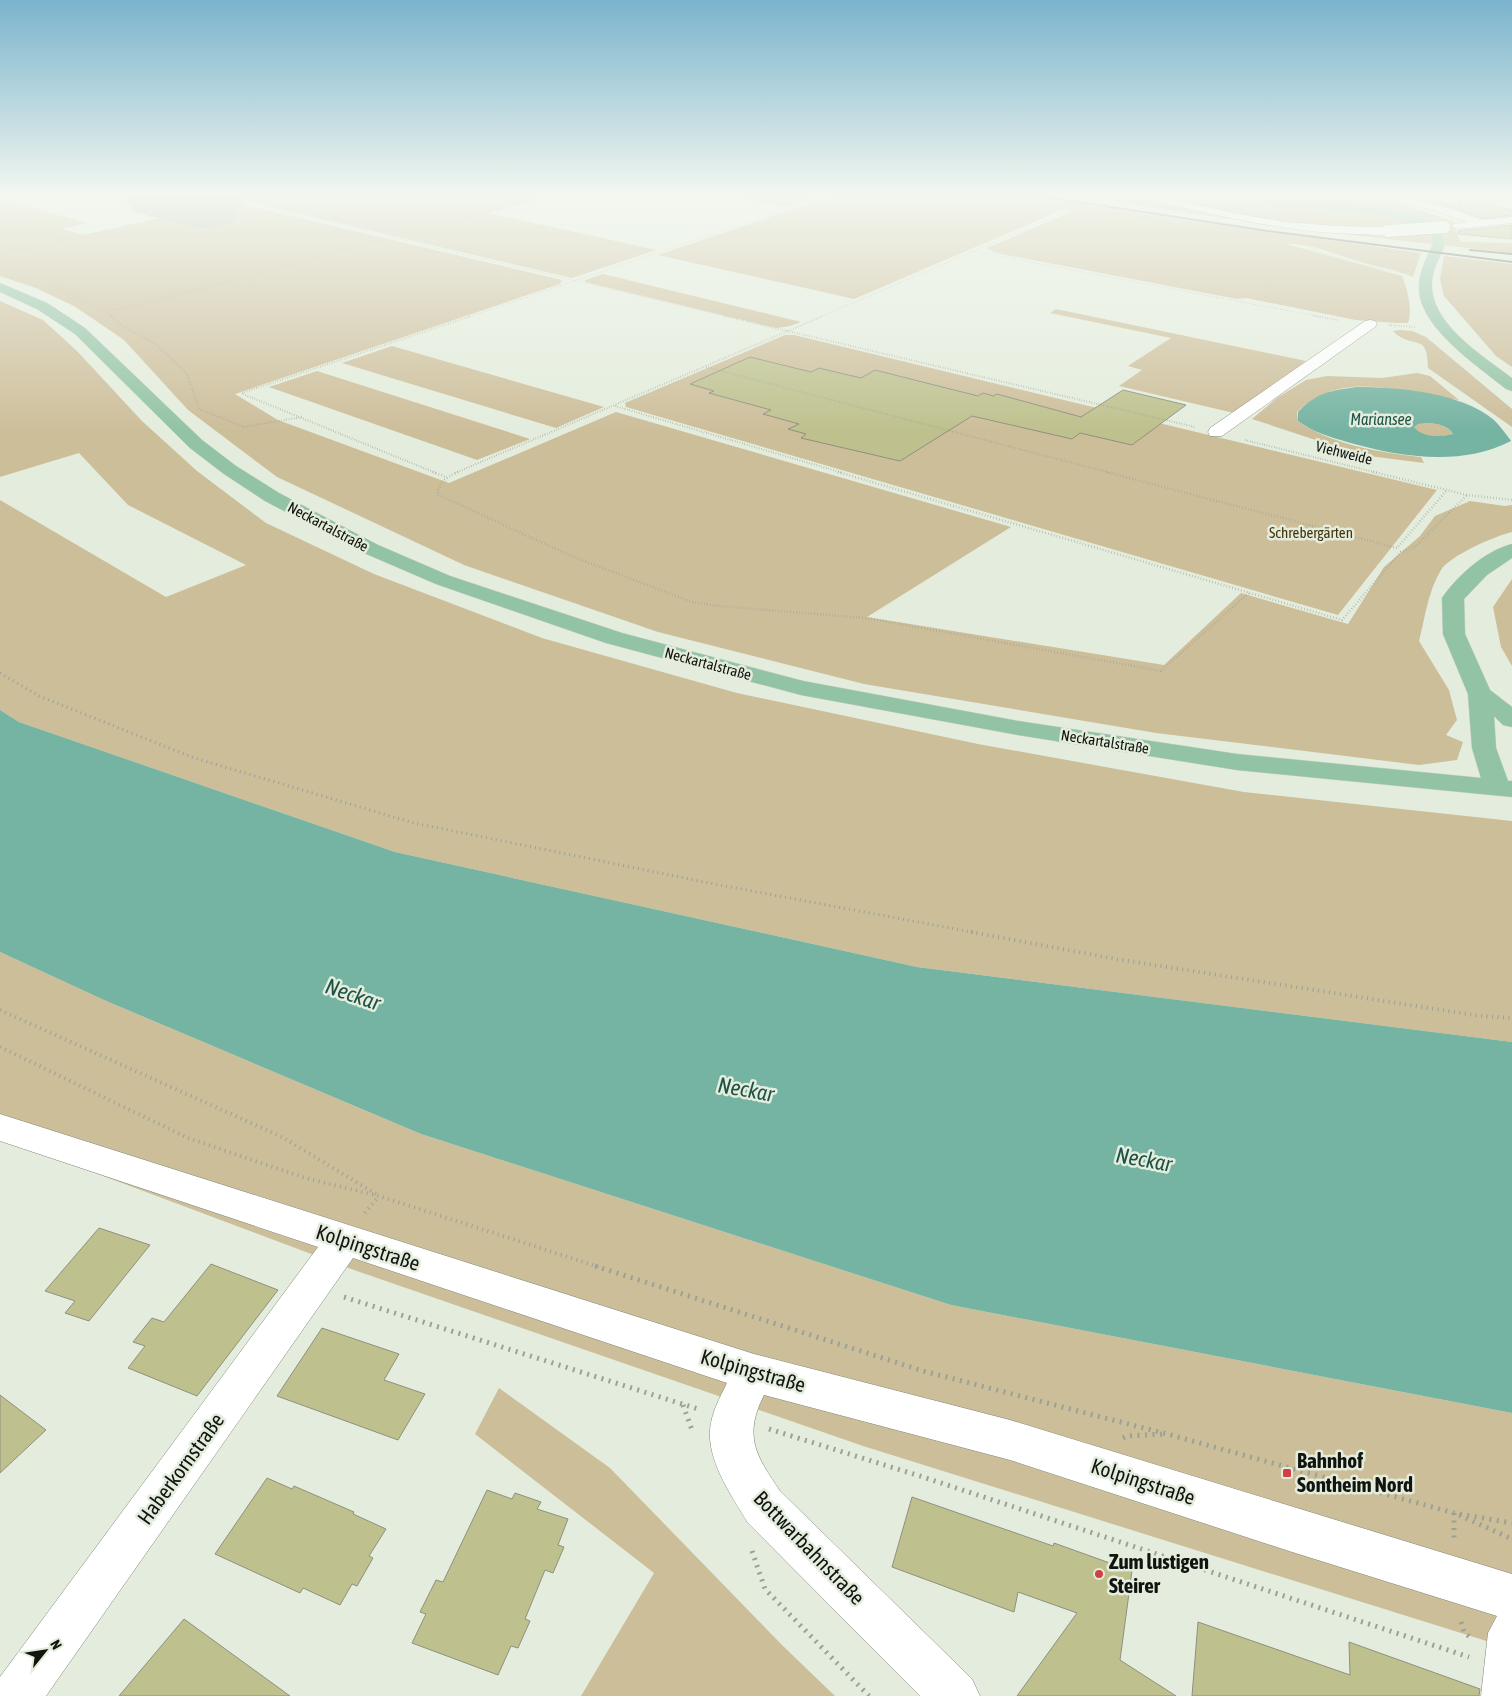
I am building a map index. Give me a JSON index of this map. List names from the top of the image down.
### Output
{
  "streets": {
    "main road": ["Neckartalstraße"],
    "street": ["Kolpingstraße", "Haberkornstraße", "Bottwarbahnstraße"],
    "path": ["Viehweide"]
  },
  "crossings": [
    ["Kolpingstraße", "Haberkornstraße"],
    ["Kolpingstraße", "Bottwarbahnstraße"]
  ],
  "water": ["Mariansee", "Neckar"],
  "parks": ["Schrebergärten"],
  "places": {
    "transit": ["Bahnhof Sontheim Nord"],
    "other": ["Zum lustigen Steirer"]
  },
  "north": "top right"
}
